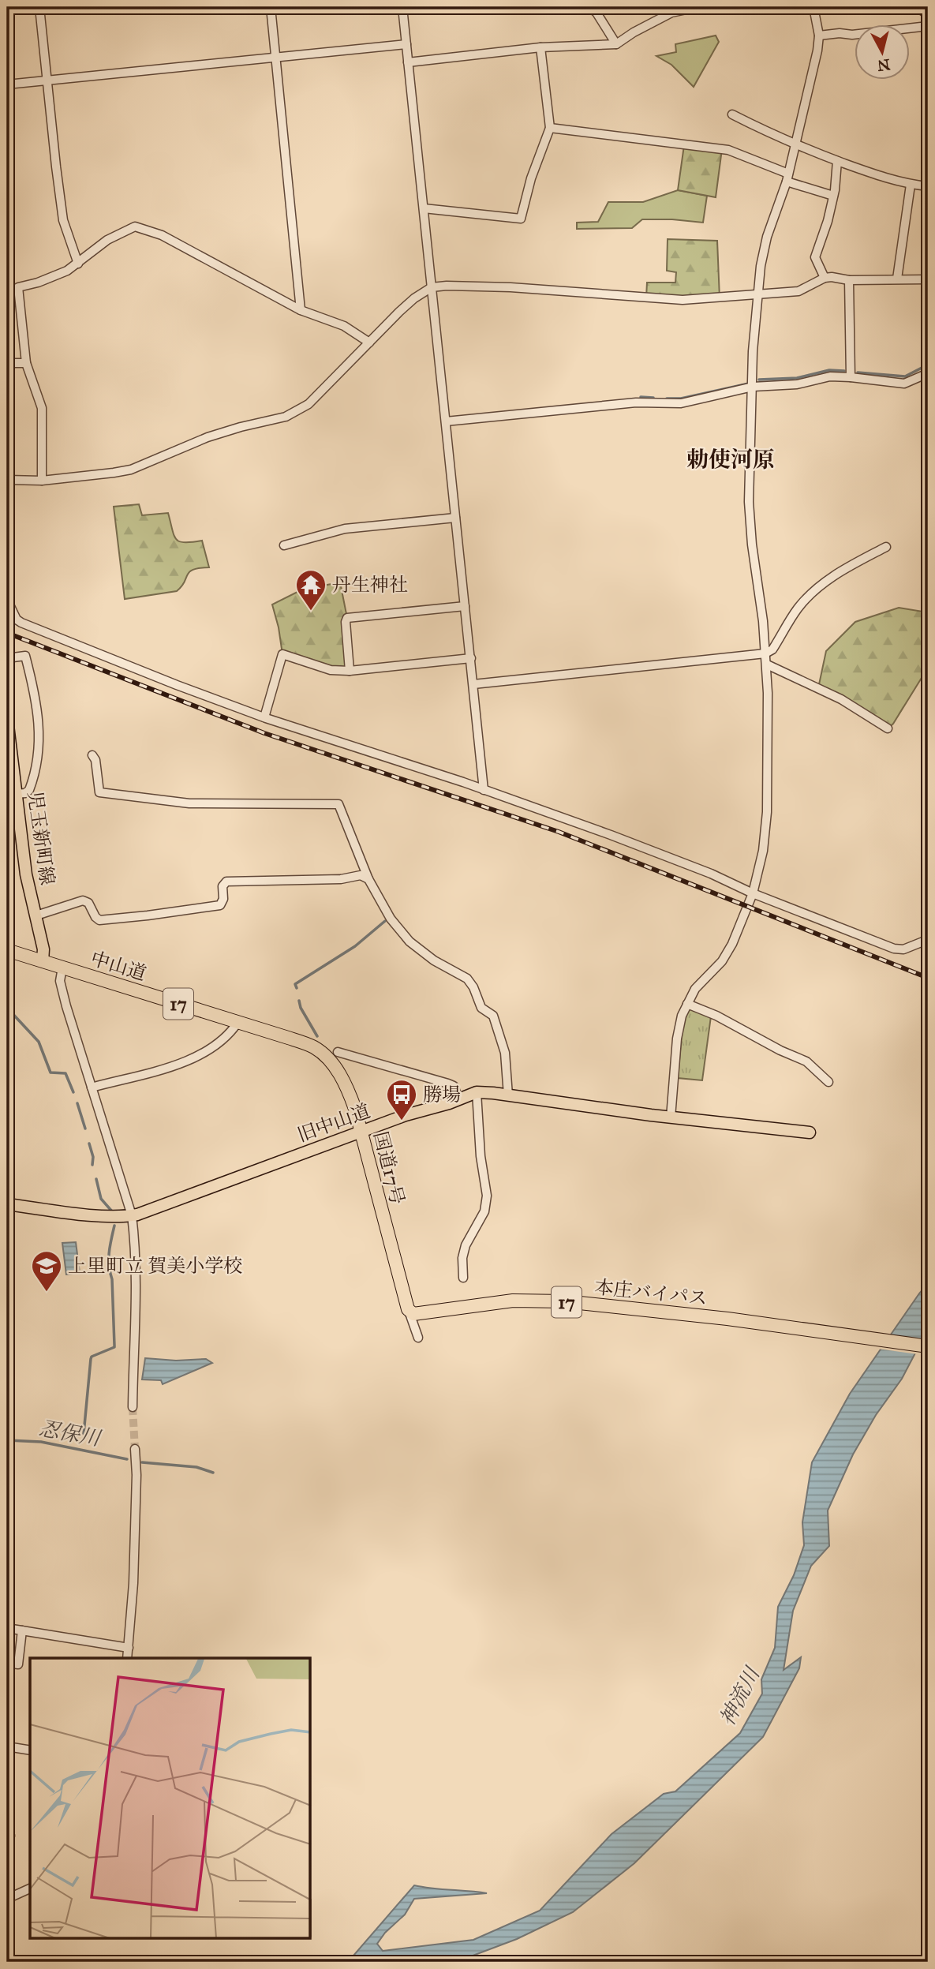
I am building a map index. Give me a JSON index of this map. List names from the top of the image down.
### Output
{
  "streets": {
    "highway": [
      "中山道",
      "17",
      "国道17号",
      "本庄バイパス"
    ],
    "main road": ["児玉新町線", "旧中山道"]
  },
  "crossings": [
    ["児玉新町線", "中山道"],
    ["中山道", "国道17号"],
    ["旧中山道", "国道17号"],
    ["国道17号", "本庄バイパス"]
  ],
  "districts": ["勅使河原"],
  "water": ["忍保川", "神流川"],
  "places": {
    "temple": ["丹生神社"],
    "bus stop": ["勝場"],
    "school or university": ["上里町立 賀美小学校"]
  },
  "north": "bottom"
}
